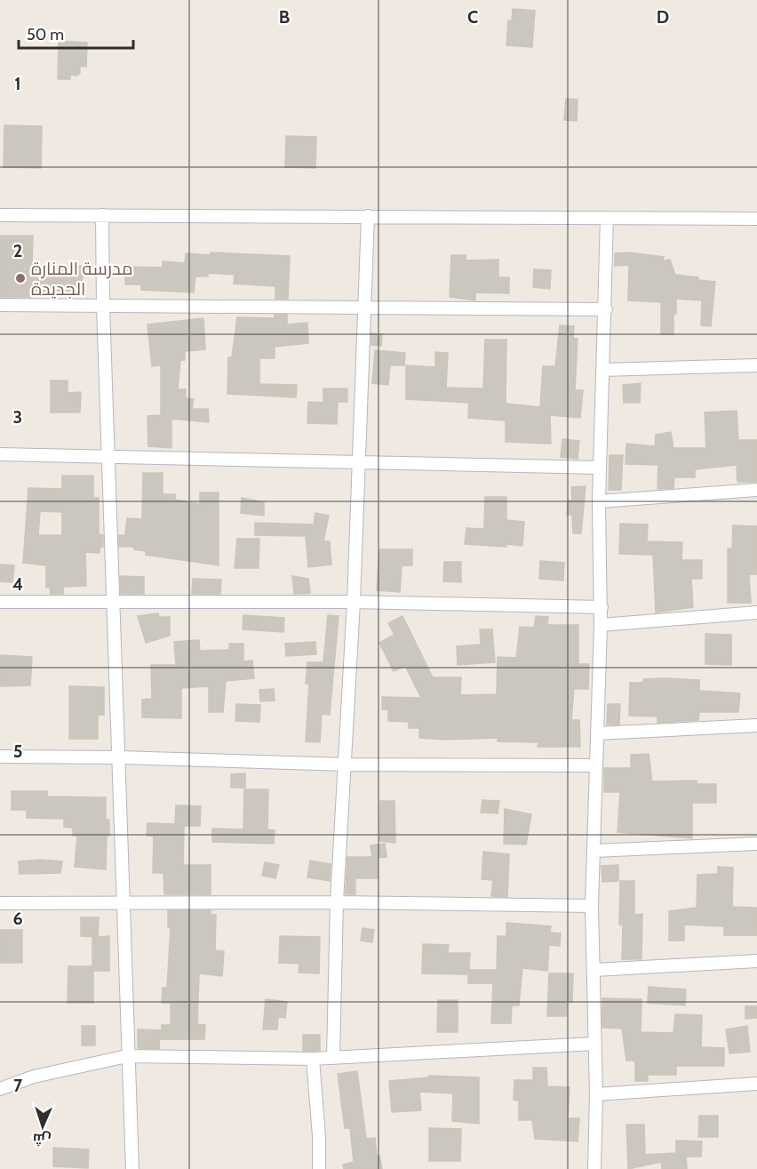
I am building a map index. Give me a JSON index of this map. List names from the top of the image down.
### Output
{
  "places": ["مدرسة المنارة الجديدة"],
  "scale_bar": "50 m",
  "north": "bottom",
  "grid": {
    "columns": ["B", "C", "D"],
    "rows": [
      "1",
      "2",
      "3",
      "4",
      "5",
      "6",
      "7"
    ]
  }
}
